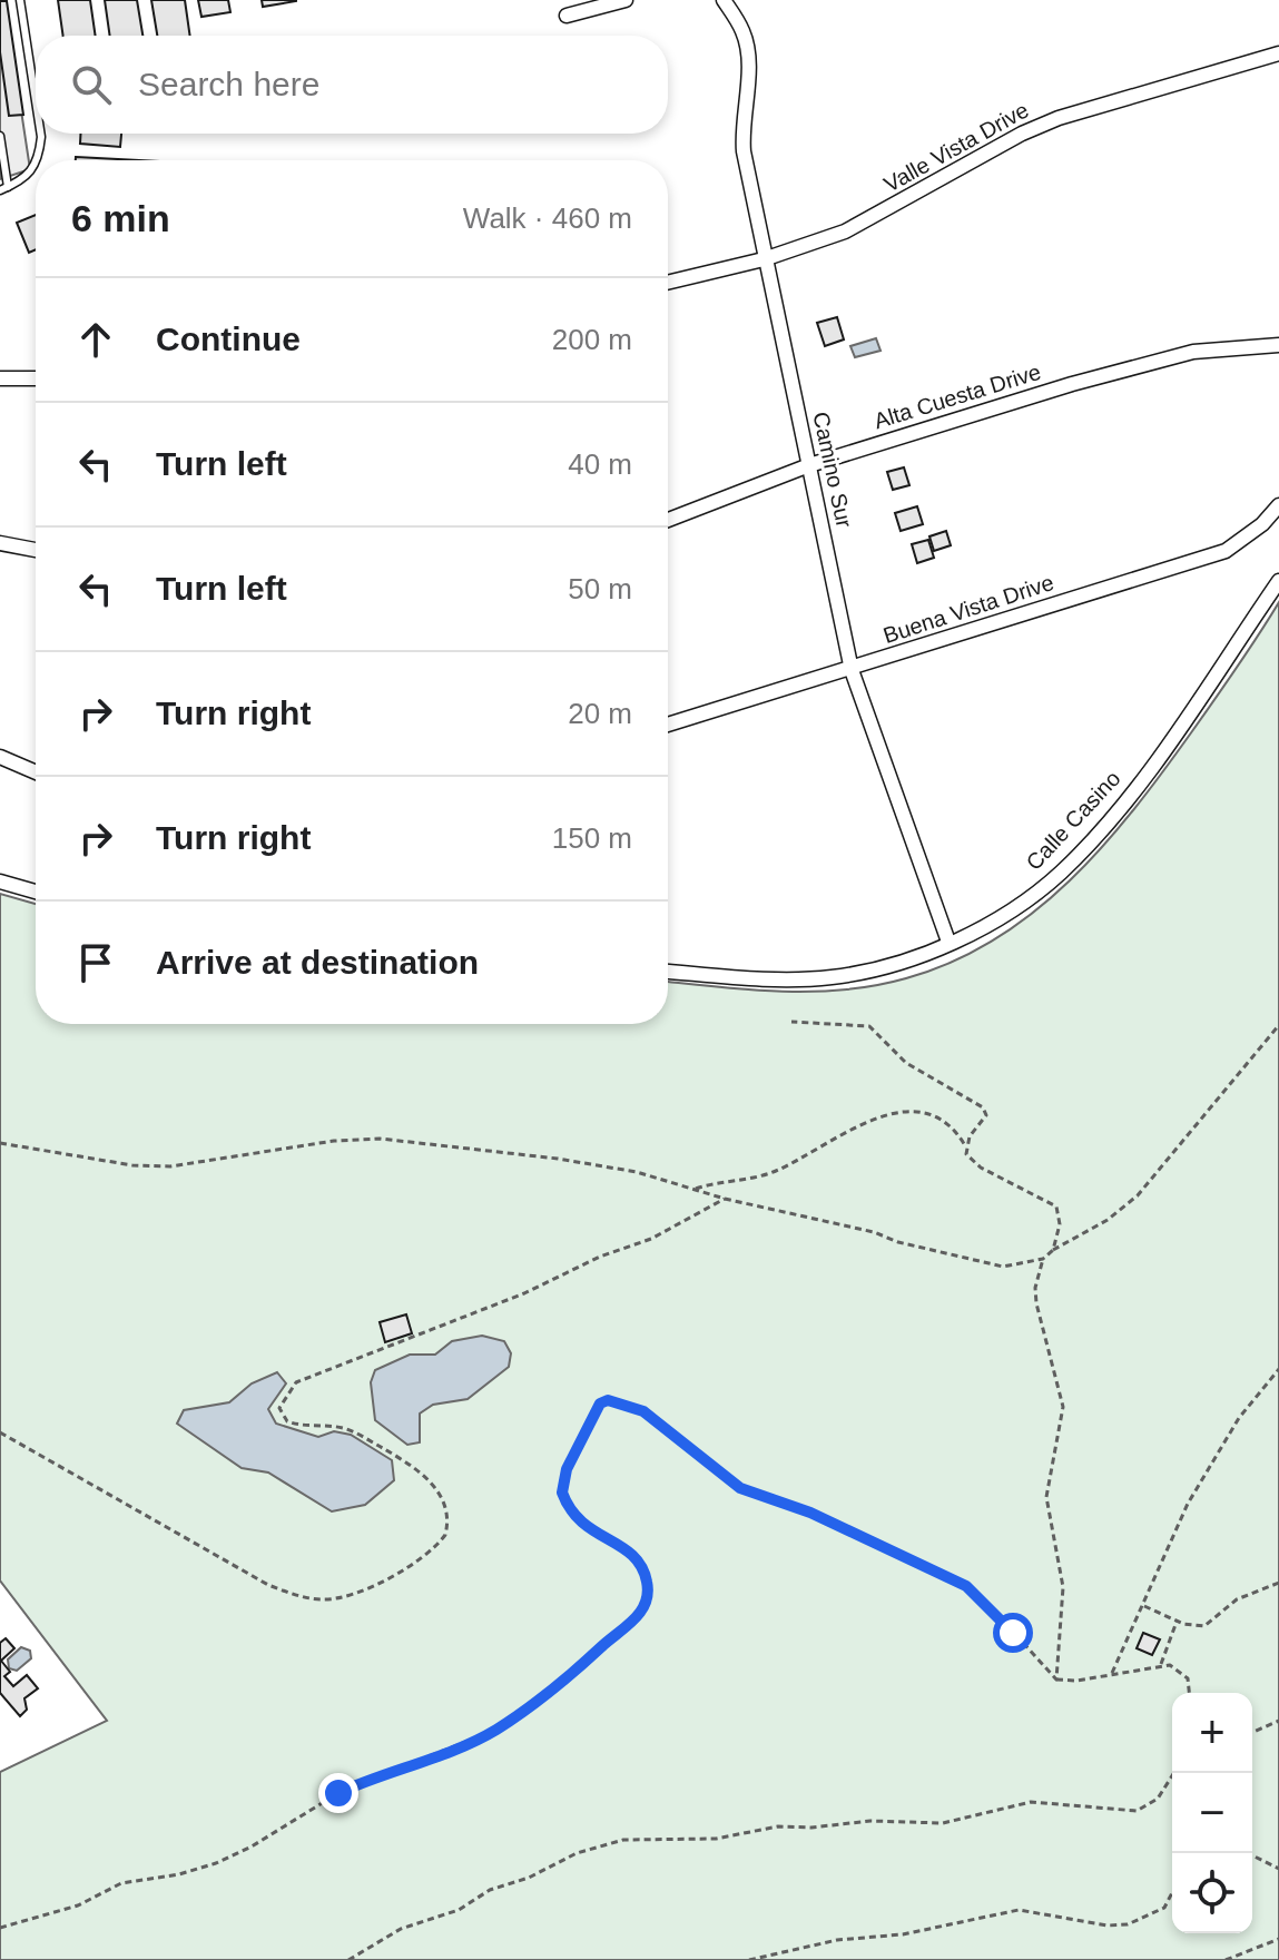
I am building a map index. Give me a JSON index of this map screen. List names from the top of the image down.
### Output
{
  "streets": {
    "street": [
      "Valle Vista Drive",
      "Alta Cuesta Drive",
      "Camino Sur",
      "Buena Vista Drive",
      "Calle Casino"
    ]
  },
  "crossings": [
    ["Valle Vista Drive", "Camino Sur"],
    ["Alta Cuesta Drive", "Camino Sur"],
    ["Camino Sur", "Buena Vista Drive"],
    ["Camino Sur", "Calle Casino"]
  ],
  "page": {
    "search": "Search here",
    "heading": ["6 min", "Walk · 460 m"],
    "list": [
      ["Continue", "200 m"],
      ["Turn left", "40 m"],
      ["Turn left", "50 m"],
      ["Turn right", "20 m"],
      ["Turn right", "150 m"],
      "Arrive at destination"
    ],
    "map_buttons": ["+", "−"]
  }
}
